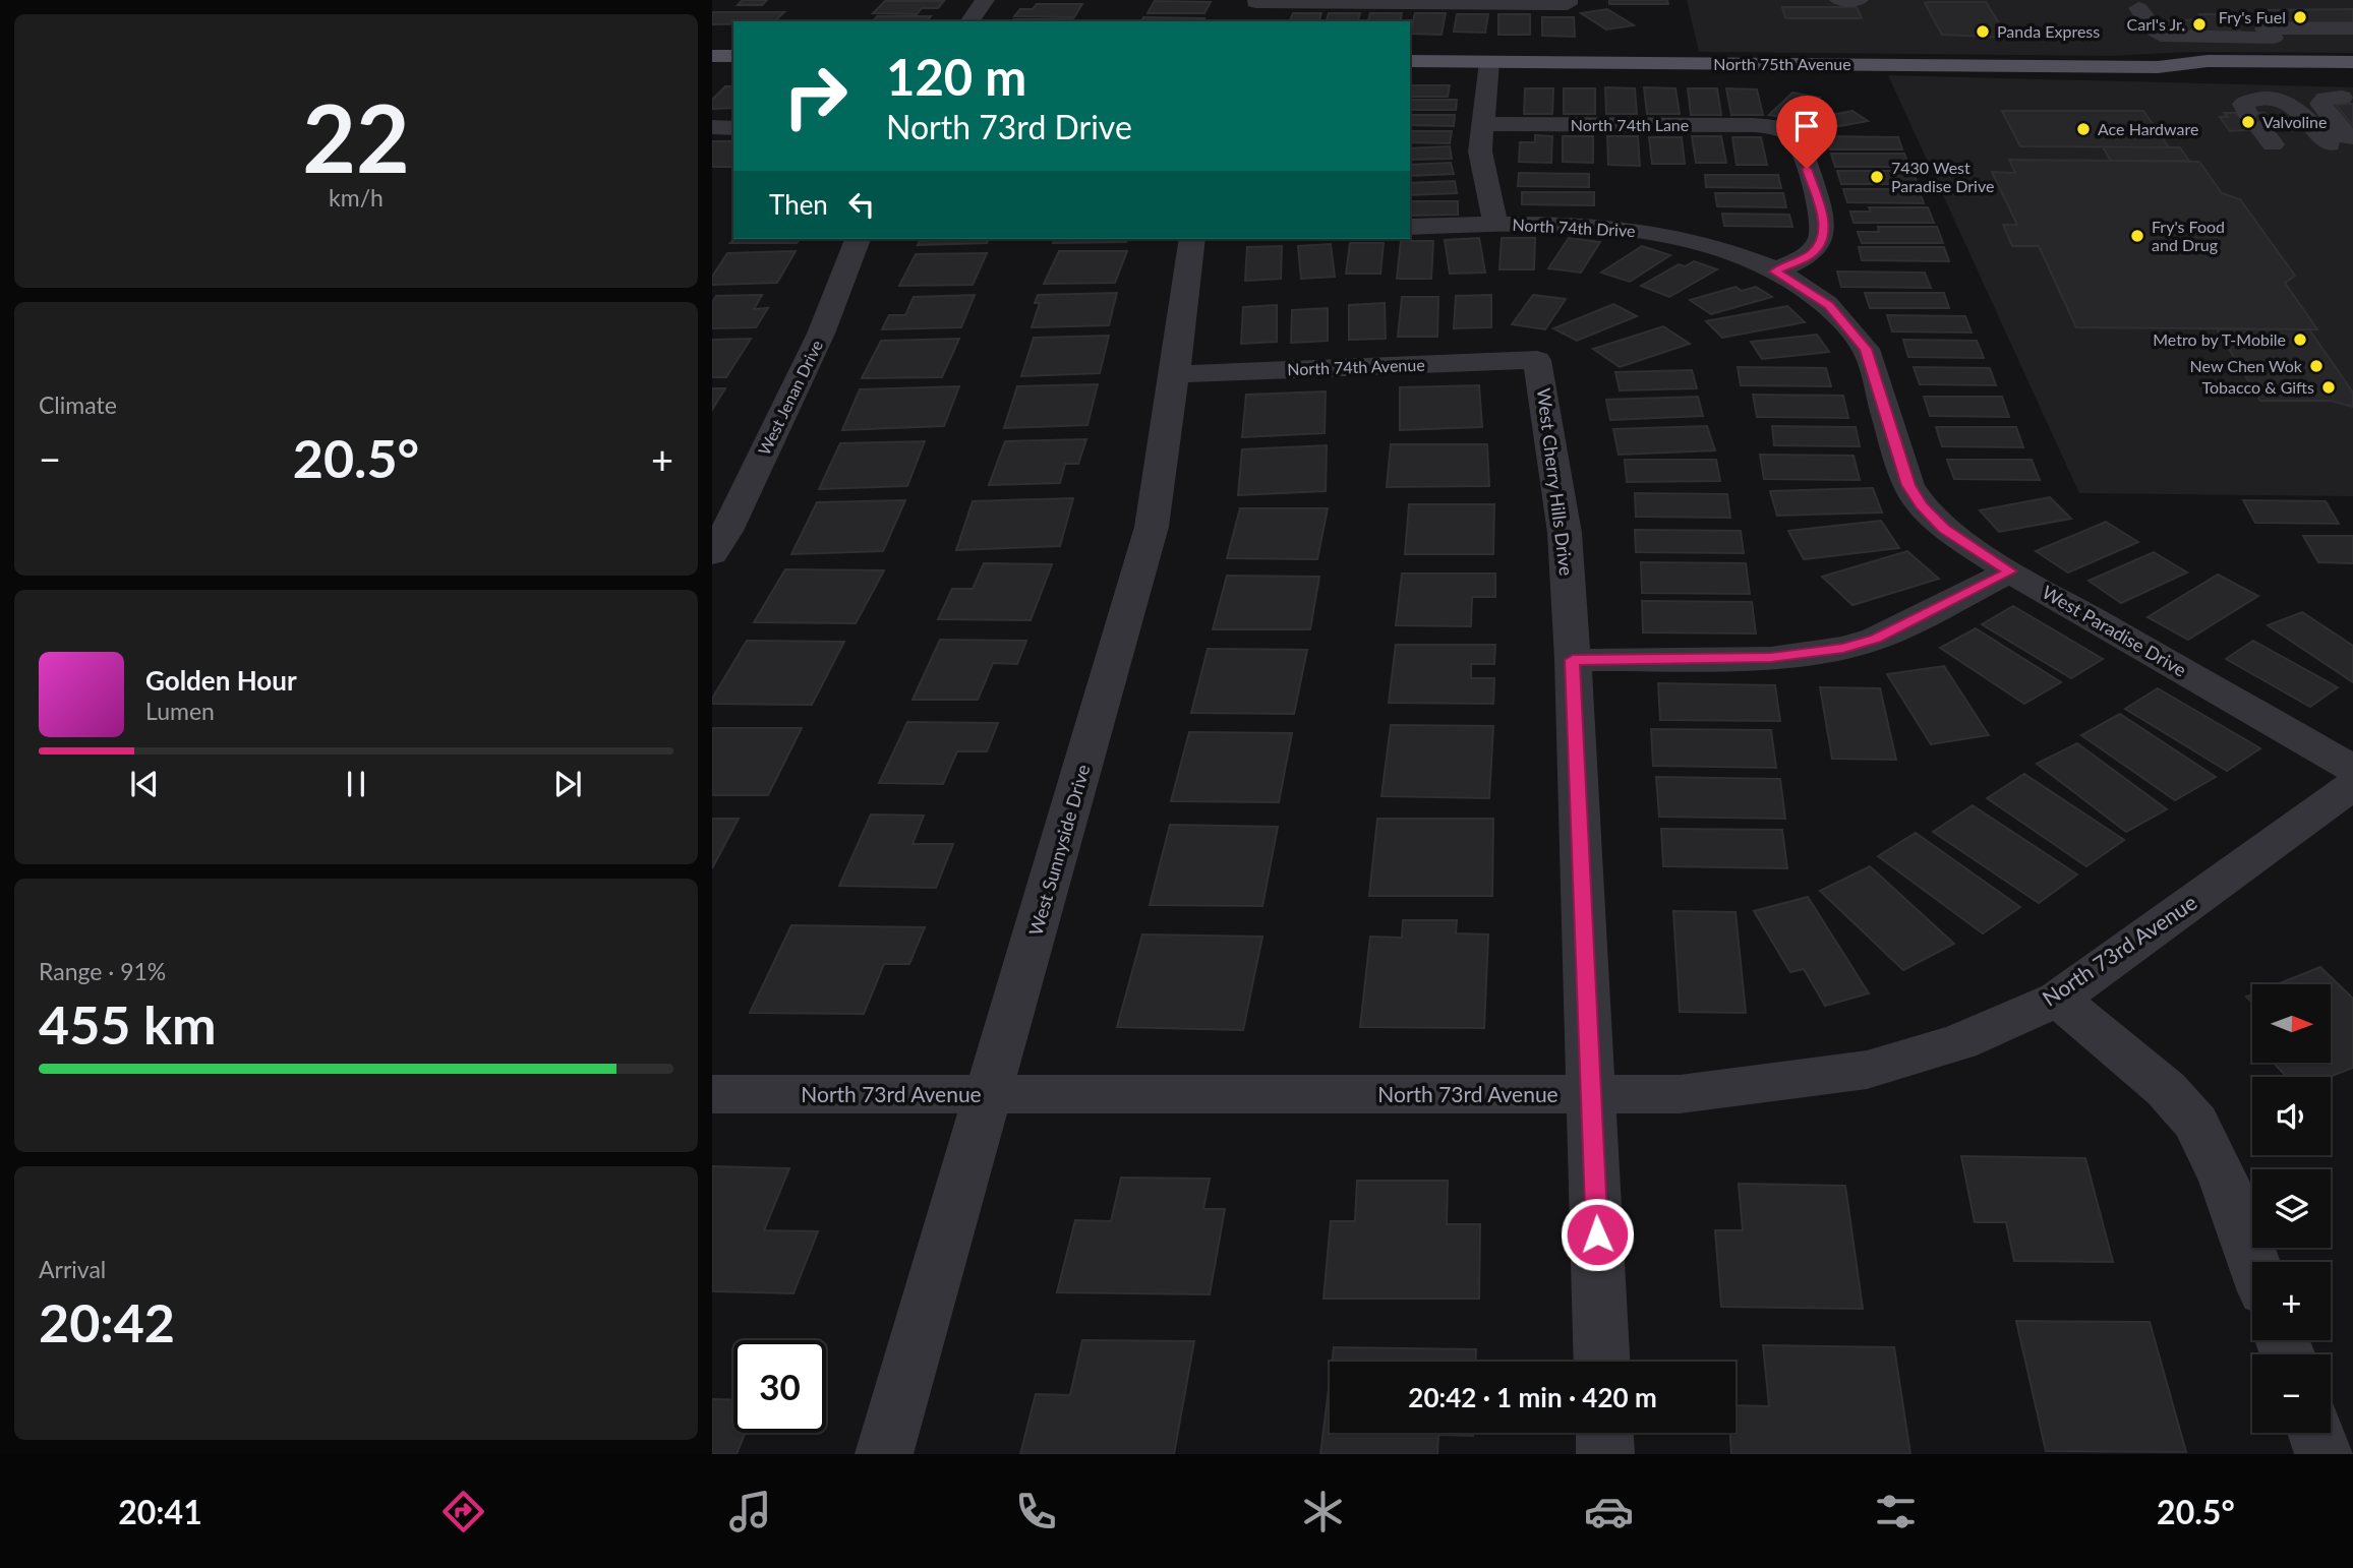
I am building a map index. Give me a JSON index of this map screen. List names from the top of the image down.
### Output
{
  "streets": {
    "main road": ["North 75th Avenue"],
    "street": [
      "North 74th Lane",
      "North 74th Drive",
      "North 74th Avenue",
      "West Jenan Drive",
      "West Cherry Hills Drive",
      "West Paradise Drive",
      "West Sunnyside Drive",
      "North 73rd Avenue"
    ]
  },
  "crossings": [
    ["North 74th Lane", "North 74th Drive"],
    ["North 74th Lane", "West Paradise Drive"],
    ["North 74th Drive", "West Paradise Drive"],
    ["North 74th Avenue", "West Cherry Hills Drive"],
    ["North 74th Avenue", "West Sunnyside Drive"],
    ["West Cherry Hills Drive", "North 73rd Avenue"],
    ["West Sunnyside Drive", "North 73rd Avenue"]
  ],
  "places": [
    "Fry's Fuel",
    "Carl's Jr.",
    "Panda Express",
    "Valvoline",
    "Ace Hardware",
    "7430 West Paradise Drive",
    "Fry's Food and Drug",
    "Metro by T-Mobile",
    "New Chen Wok",
    "Tobacco & Gifts"
  ],
  "north": "right",
  "page": {
    "tile": [
      ["22", "km/h"],
      "Climate",
      ["Range · 91%", "455 km"],
      ["Arrival", "20:42"]
    ],
    "turn": ["120 m", "North 73rd Drive"],
    "then": "Then",
    "heat": ["−", "20.5°", "+"],
    "song": ["Golden Hour", "Lumen"],
    "map_buttons": ["+", "−"],
    "limit": "30",
    "trip": "20:42 · 1 min · 420 m",
    "tabs": ["20:41", "20.5°"]
  }
}
